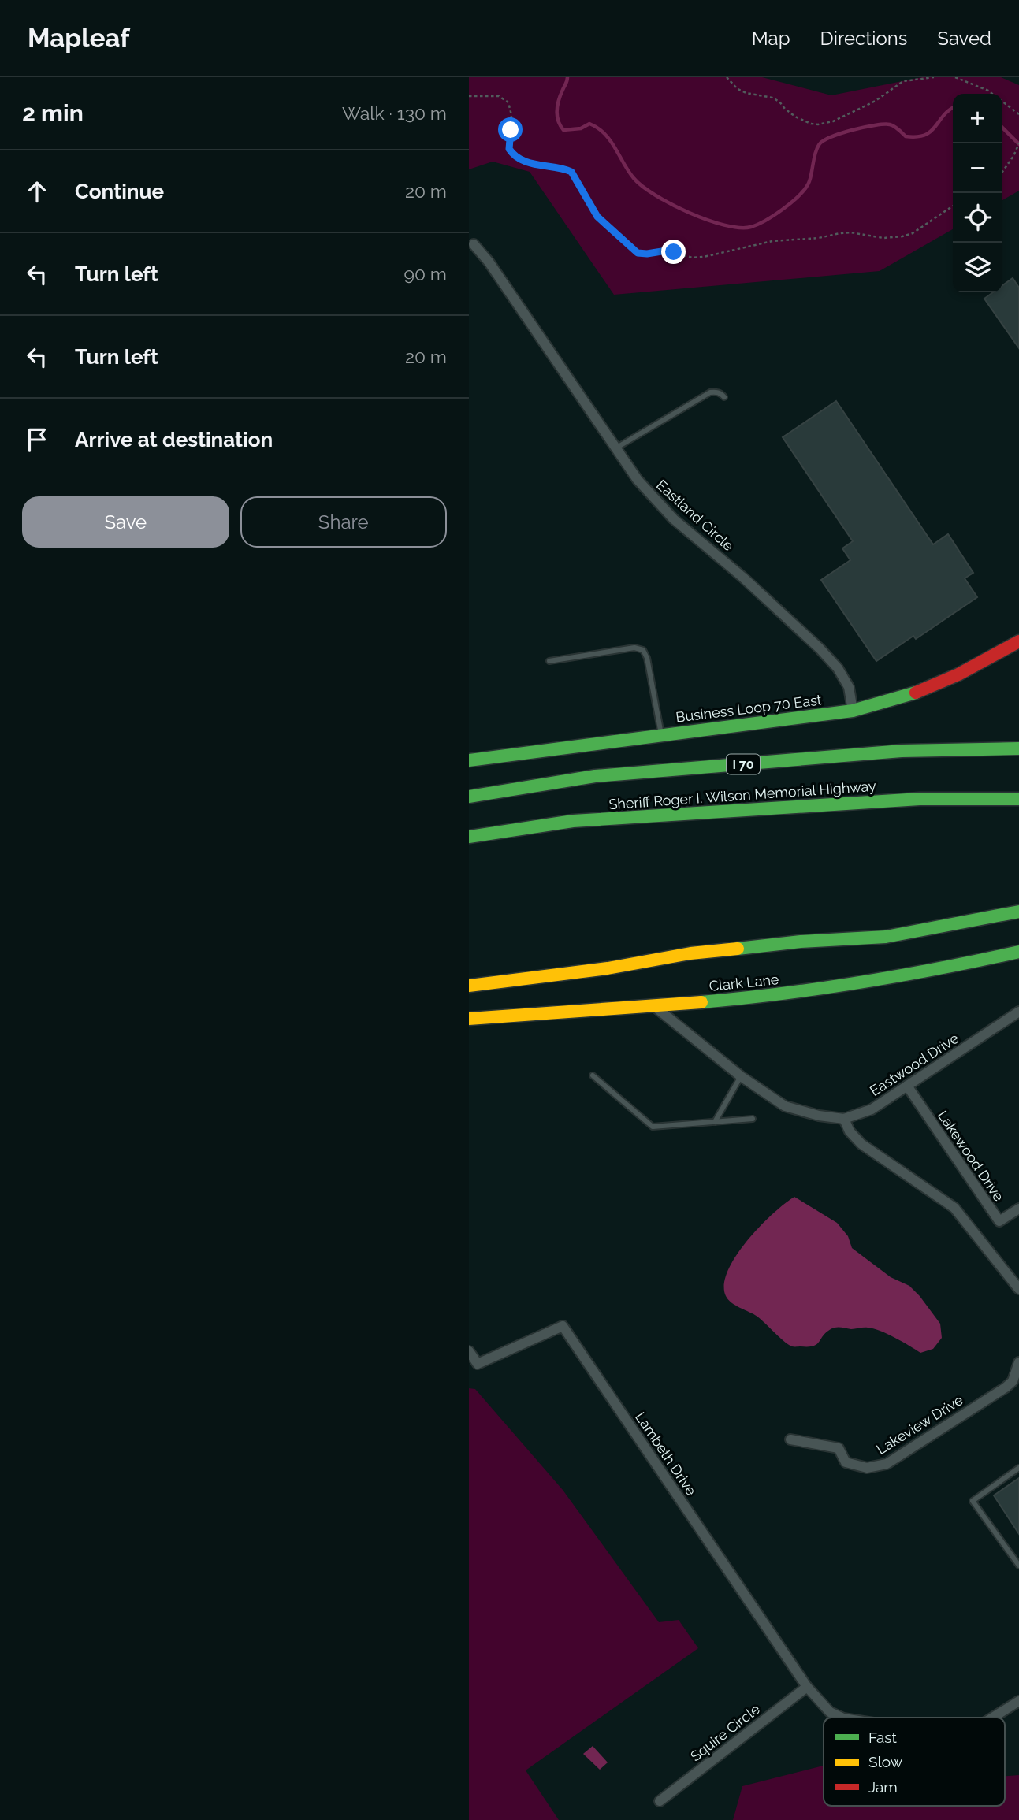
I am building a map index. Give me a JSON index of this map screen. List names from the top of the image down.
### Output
{
  "streets": {
    "main road": [
      "Business Loop 70 East",
      "I 70",
      "Sheriff Roger I. Wilson Memorial Highway",
      "Clark Lane"
    ],
    "street": [
      "Eastland Circle",
      "Eastwood Drive",
      "Lakewood Drive",
      "Lakeview Drive",
      "Lambeth Drive",
      "Squire Circle"
    ]
  },
  "crossings": [
    ["Eastland Circle", "Business Loop 70 East"],
    ["Clark Lane", "Eastwood Drive"],
    ["Eastwood Drive", "Lakewood Drive"],
    ["Lambeth Drive", "Squire Circle"]
  ],
  "legend": ["Fast", "Slow", "Jam"],
  "page": {
    "header": "Mapleaf",
    "nav": ["Map", "Directions", "Saved"],
    "heading": ["2 min", "Walk · 130 m"],
    "map_buttons": ["+", "−"],
    "list": [
      ["Continue", "20 m"],
      ["Turn left", "90 m"],
      ["Turn left", "20 m"],
      "Arrive at destination"
    ],
    "buttons": ["Save", "Share"]
  }
}
